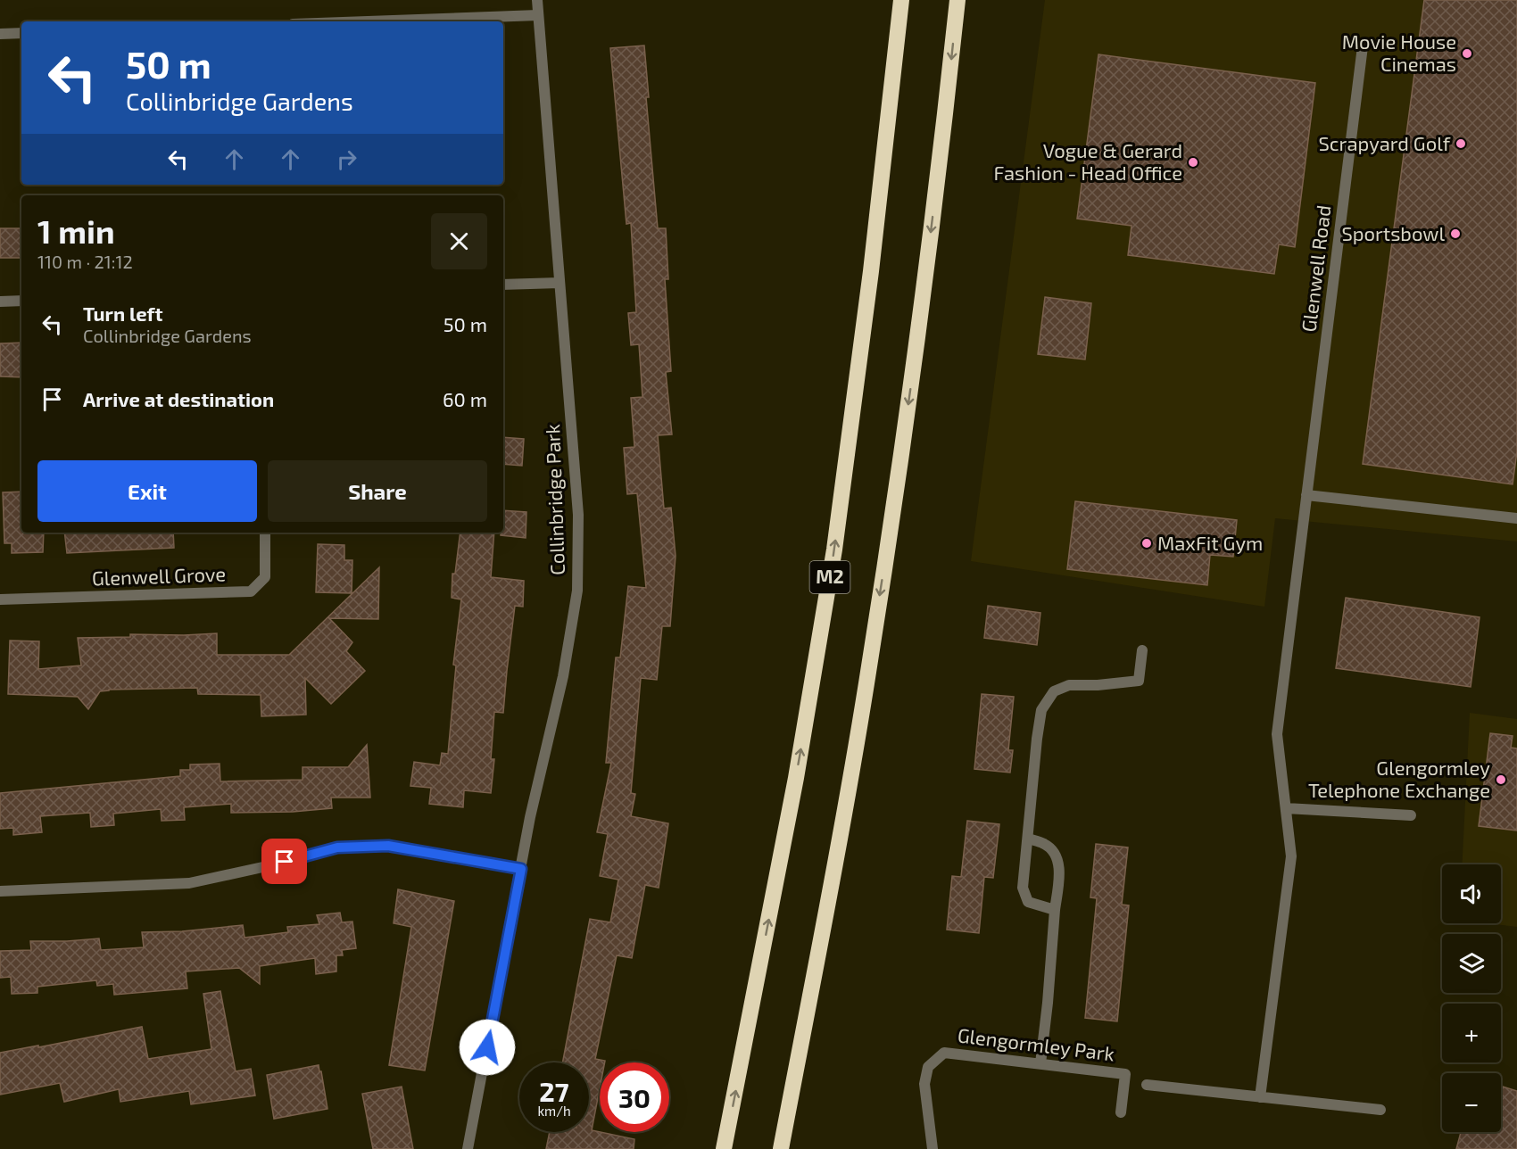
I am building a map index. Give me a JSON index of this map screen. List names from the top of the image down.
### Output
{
  "streets": {
    "highway": ["M2"],
    "street": [
      "Glenwell Road",
      "Collinbridge Park",
      "Glenwell Grove",
      "Glengormley Park"
    ]
  },
  "places": [
    "Movie House Cinemas",
    "Scrapyard Golf",
    "Vogue & Gerard Fashion - Head Office",
    "Sportsbowl",
    "MaxFit Gym",
    "Glengormley Telephone Exchange"
  ],
  "page": {
    "turn": ["50 m", "Collinbridge Gardens"],
    "heading": ["1 min", "110 m · 21:12"],
    "list": [
      {
        "name": "Turn left",
        "note": "Collinbridge Gardens",
        "value": "50 m"
      },
      {
        "name": "Arrive at destination",
        "value": "60 m"
      }
    ],
    "buttons": ["Exit", "Share"],
    "map_buttons": ["+", "−"],
    "speed": "27 km/h",
    "limit": "30"
  }
}
